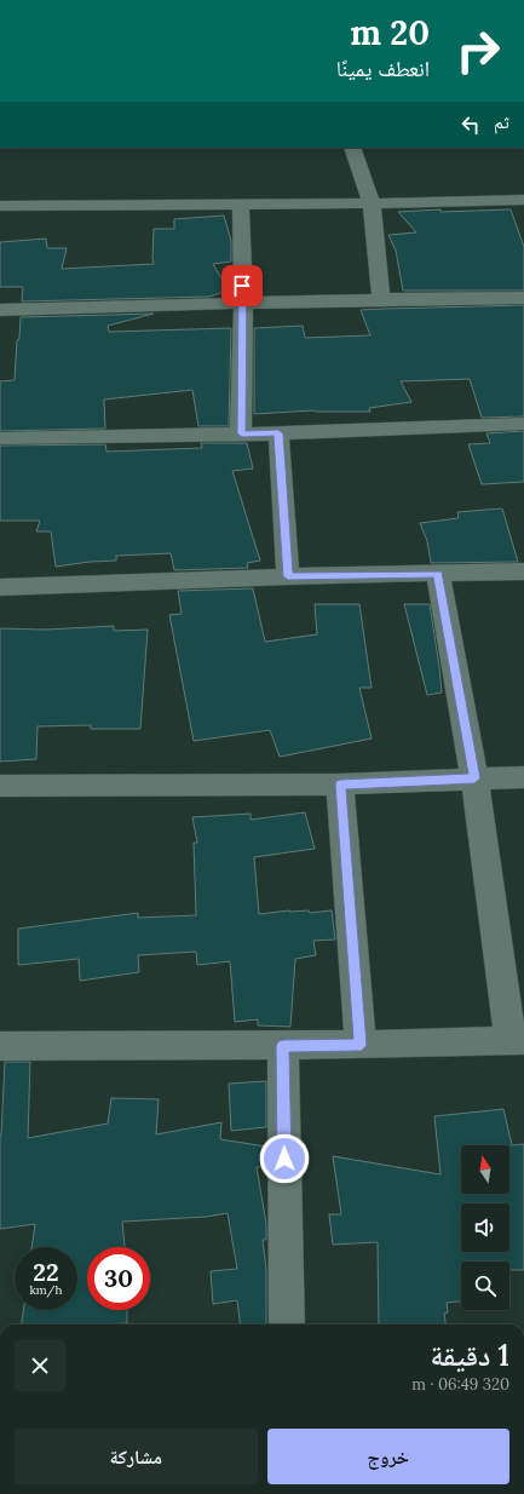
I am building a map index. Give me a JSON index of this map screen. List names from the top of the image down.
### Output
{
  "north": "top",
  "page": {
    "turn": ["20 m", "انعطف يمينًا"],
    "then": "ثم",
    "speed": "22 km/h",
    "limit": "30",
    "heading": ["1 دقيقة", "320 m · 06:49"],
    "buttons": ["خروج", "مشاركة"]
  }
}
